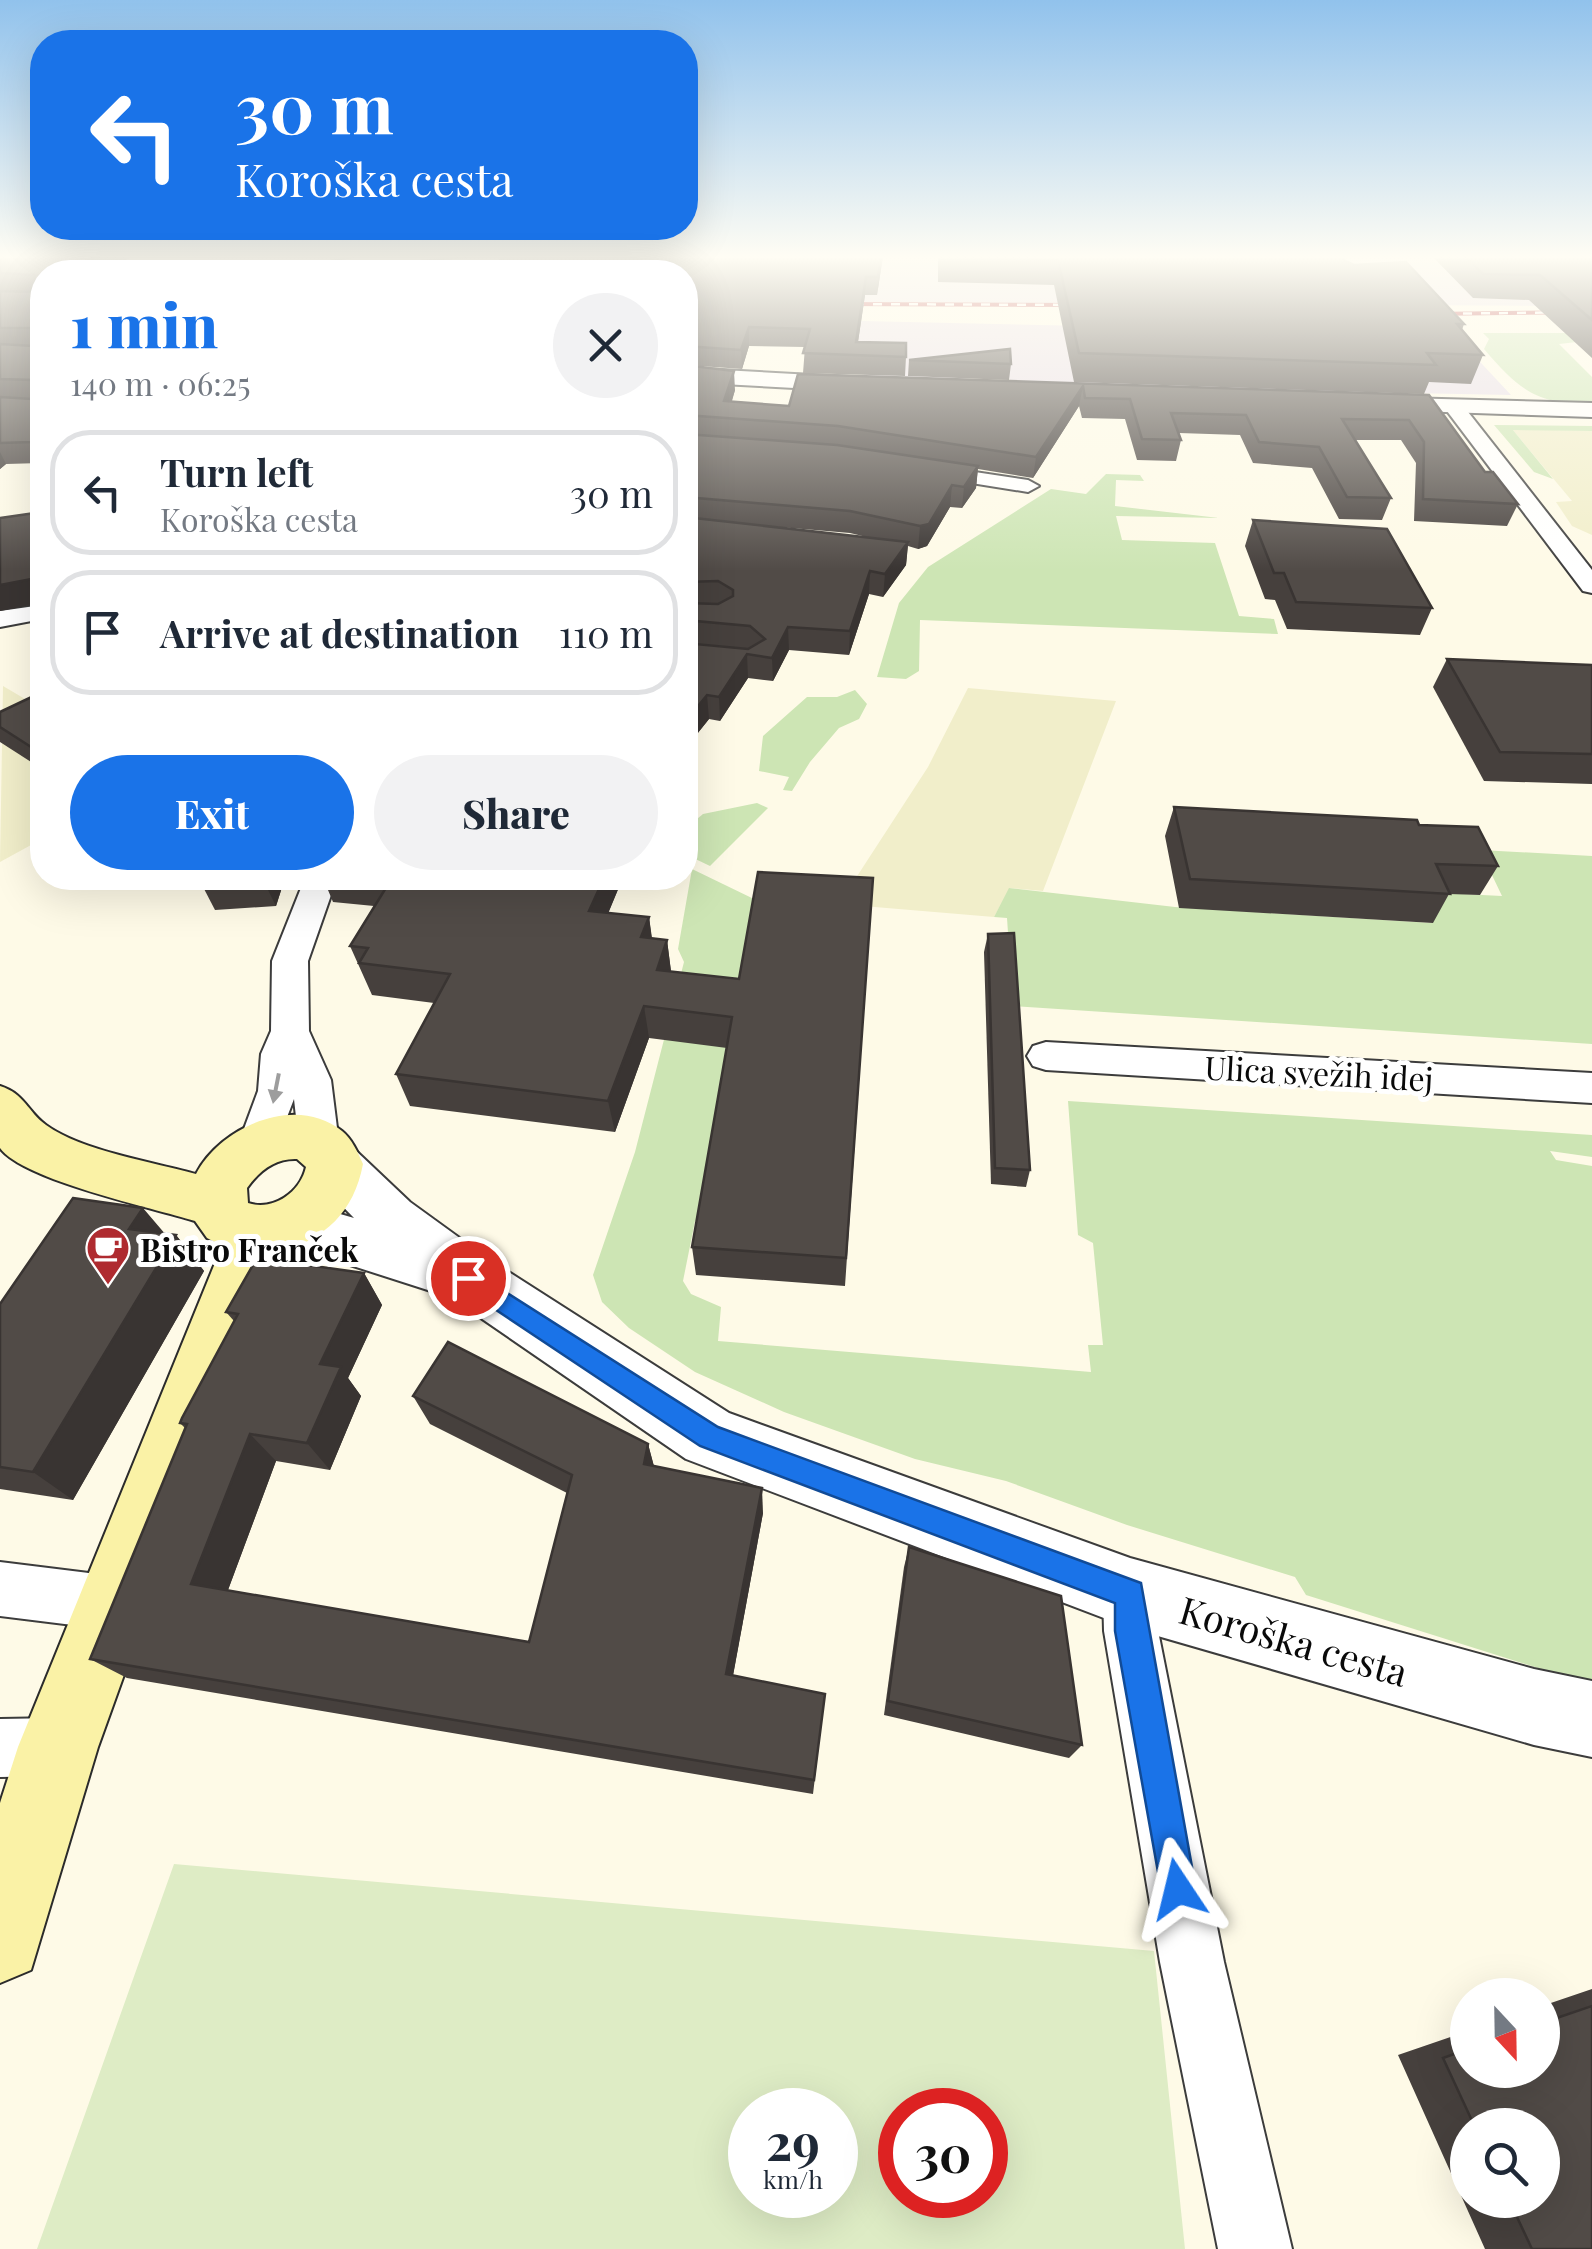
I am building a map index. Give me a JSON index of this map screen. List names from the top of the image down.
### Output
{
  "streets": {
    "street": ["Ulica svežih idej", "Koroška cesta"]
  },
  "places": {
    "cafe": ["Bistro Franček"]
  },
  "north": "bottom",
  "page": {
    "turn": ["30 m", "Koroška cesta"],
    "heading": ["1 min", "140 m · 06:25"],
    "list": [
      {
        "name": "Turn left",
        "note": "Koroška cesta",
        "value": "30 m"
      },
      {
        "name": "Arrive at destination",
        "value": "110 m"
      }
    ],
    "buttons": ["Exit", "Share"],
    "speed": "29 km/h",
    "limit": "30"
  }
}
